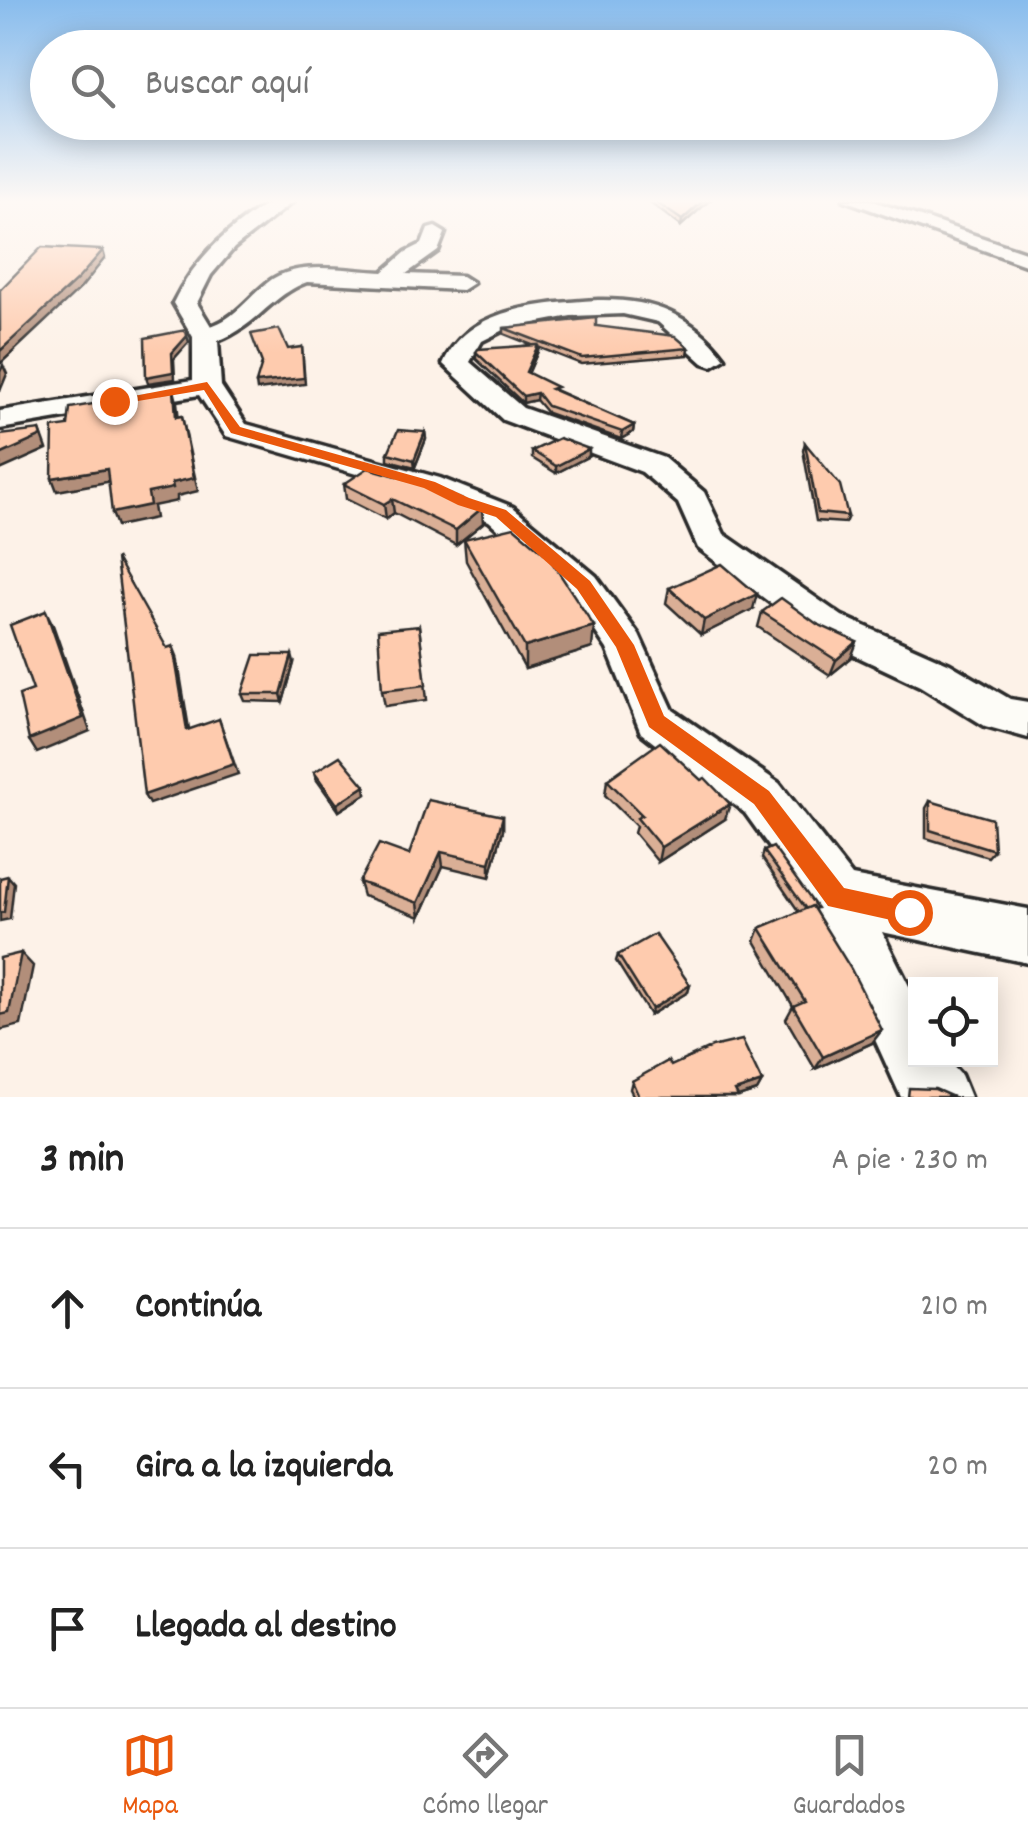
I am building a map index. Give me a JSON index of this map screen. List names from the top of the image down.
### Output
{
  "page": {
    "search": "Buscar aquí",
    "heading": ["3 min", "A pie · 230 m"],
    "list": [
      ["Continúa", "210 m"],
      ["Gira a la izquierda", "20 m"],
      "Llegada al destino"
    ],
    "nav": ["Mapa", "Cómo llegar", "Guardados"]
  }
}
